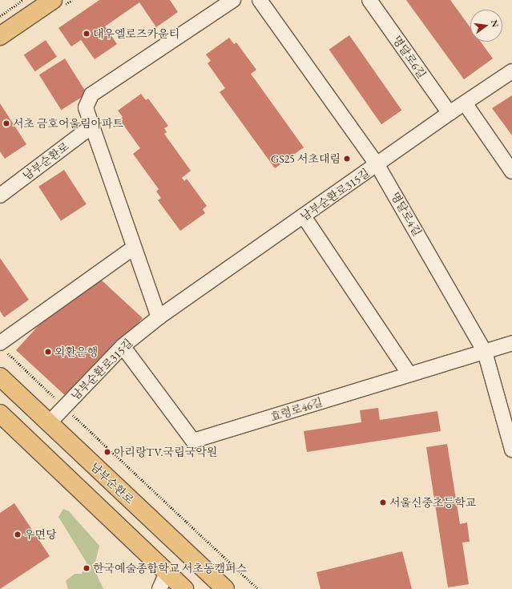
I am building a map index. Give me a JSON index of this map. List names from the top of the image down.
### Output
{
  "streets": {
    "main road": ["남부순환로"],
    "street": [
      "명달로6길",
      "남부순환로315길",
      "명달로4길",
      "효령로46길"
    ]
  },
  "crossings": [
    ["명달로6길", "남부순환로315길"],
    ["남부순환로", "남부순환로315길"],
    ["남부순환로315길", "명달로4길"],
    ["남부순환로315길", "효령로46길"],
    ["명달로4길", "효령로46길"]
  ],
  "places": [
    "대우엘로즈카운티",
    "서초 금호어울림아파트",
    "GS25 서초대림",
    "외환은행",
    "아리랑TV.국립국악원",
    "서울신중초등학교",
    "우면당",
    "한국예술종합학교 서초동캠퍼스"
  ],
  "north": "right"
}
